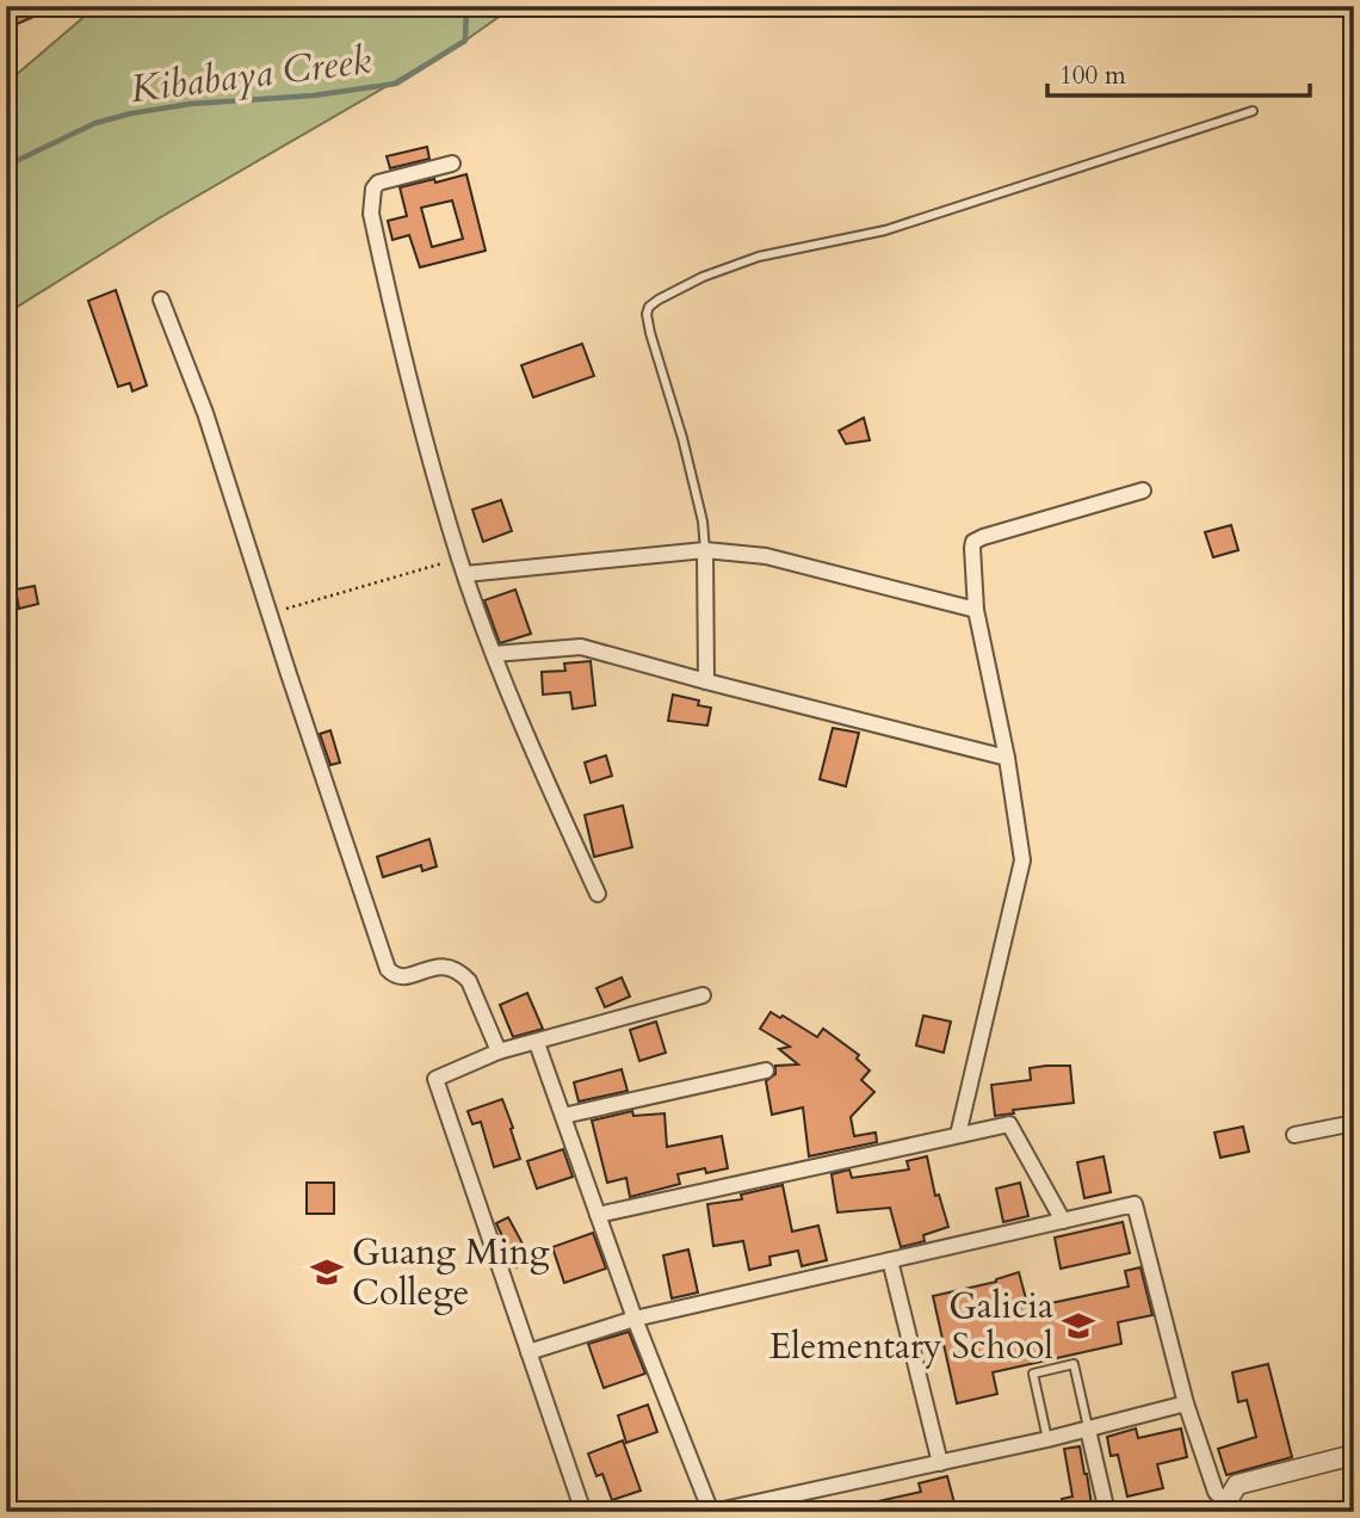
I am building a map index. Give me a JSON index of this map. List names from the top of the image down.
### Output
{
  "water": ["Kibabaya Creek"],
  "places": {
    "school or university": ["Guang Ming College", "Galicia Elementary School"]
  },
  "scale_bar": "100 m"
}
